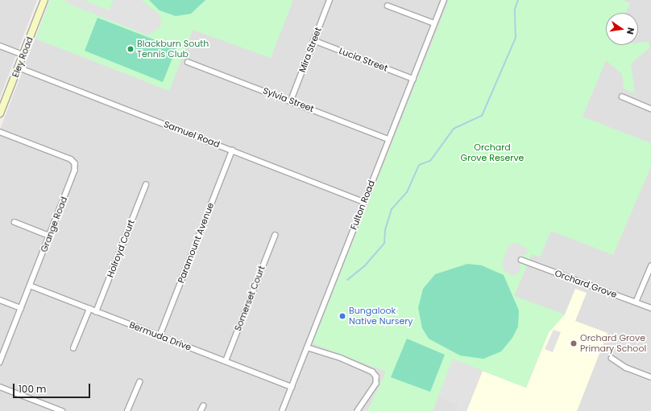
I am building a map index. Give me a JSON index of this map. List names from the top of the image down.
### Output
{
  "streets": {
    "main road": ["Eley Road"],
    "street": [
      "Mira Street",
      "Lucia Street",
      "Sylvia Street",
      "Samuel Road",
      "Fulton Road",
      "Grange Road",
      "Paramount Avenue",
      "Holroyd Court",
      "Orchard Grove",
      "Somerset Court",
      "Bermuda Drive"
    ]
  },
  "crossings": [
    ["Mira Street", "Lucia Street"],
    ["Mira Street", "Sylvia Street"],
    ["Eley Road", "Samuel Road"],
    ["Lucia Street", "Fulton Road"],
    ["Sylvia Street", "Fulton Road"],
    ["Samuel Road", "Fulton Road"],
    ["Samuel Road", "Paramount Avenue"],
    ["Fulton Road", "Bermuda Drive"],
    ["Grange Road", "Bermuda Drive"],
    ["Paramount Avenue", "Bermuda Drive"],
    ["Holroyd Court", "Bermuda Drive"],
    ["Somerset Court", "Bermuda Drive"]
  ],
  "parks": ["Orchard Grove Reserve"],
  "places": ["Blackburn South Tennis Club", "Bungalook Native Nursery", "Orchard Grove Primary School"],
  "scale_bar": "100 m",
  "north": "right"
}
